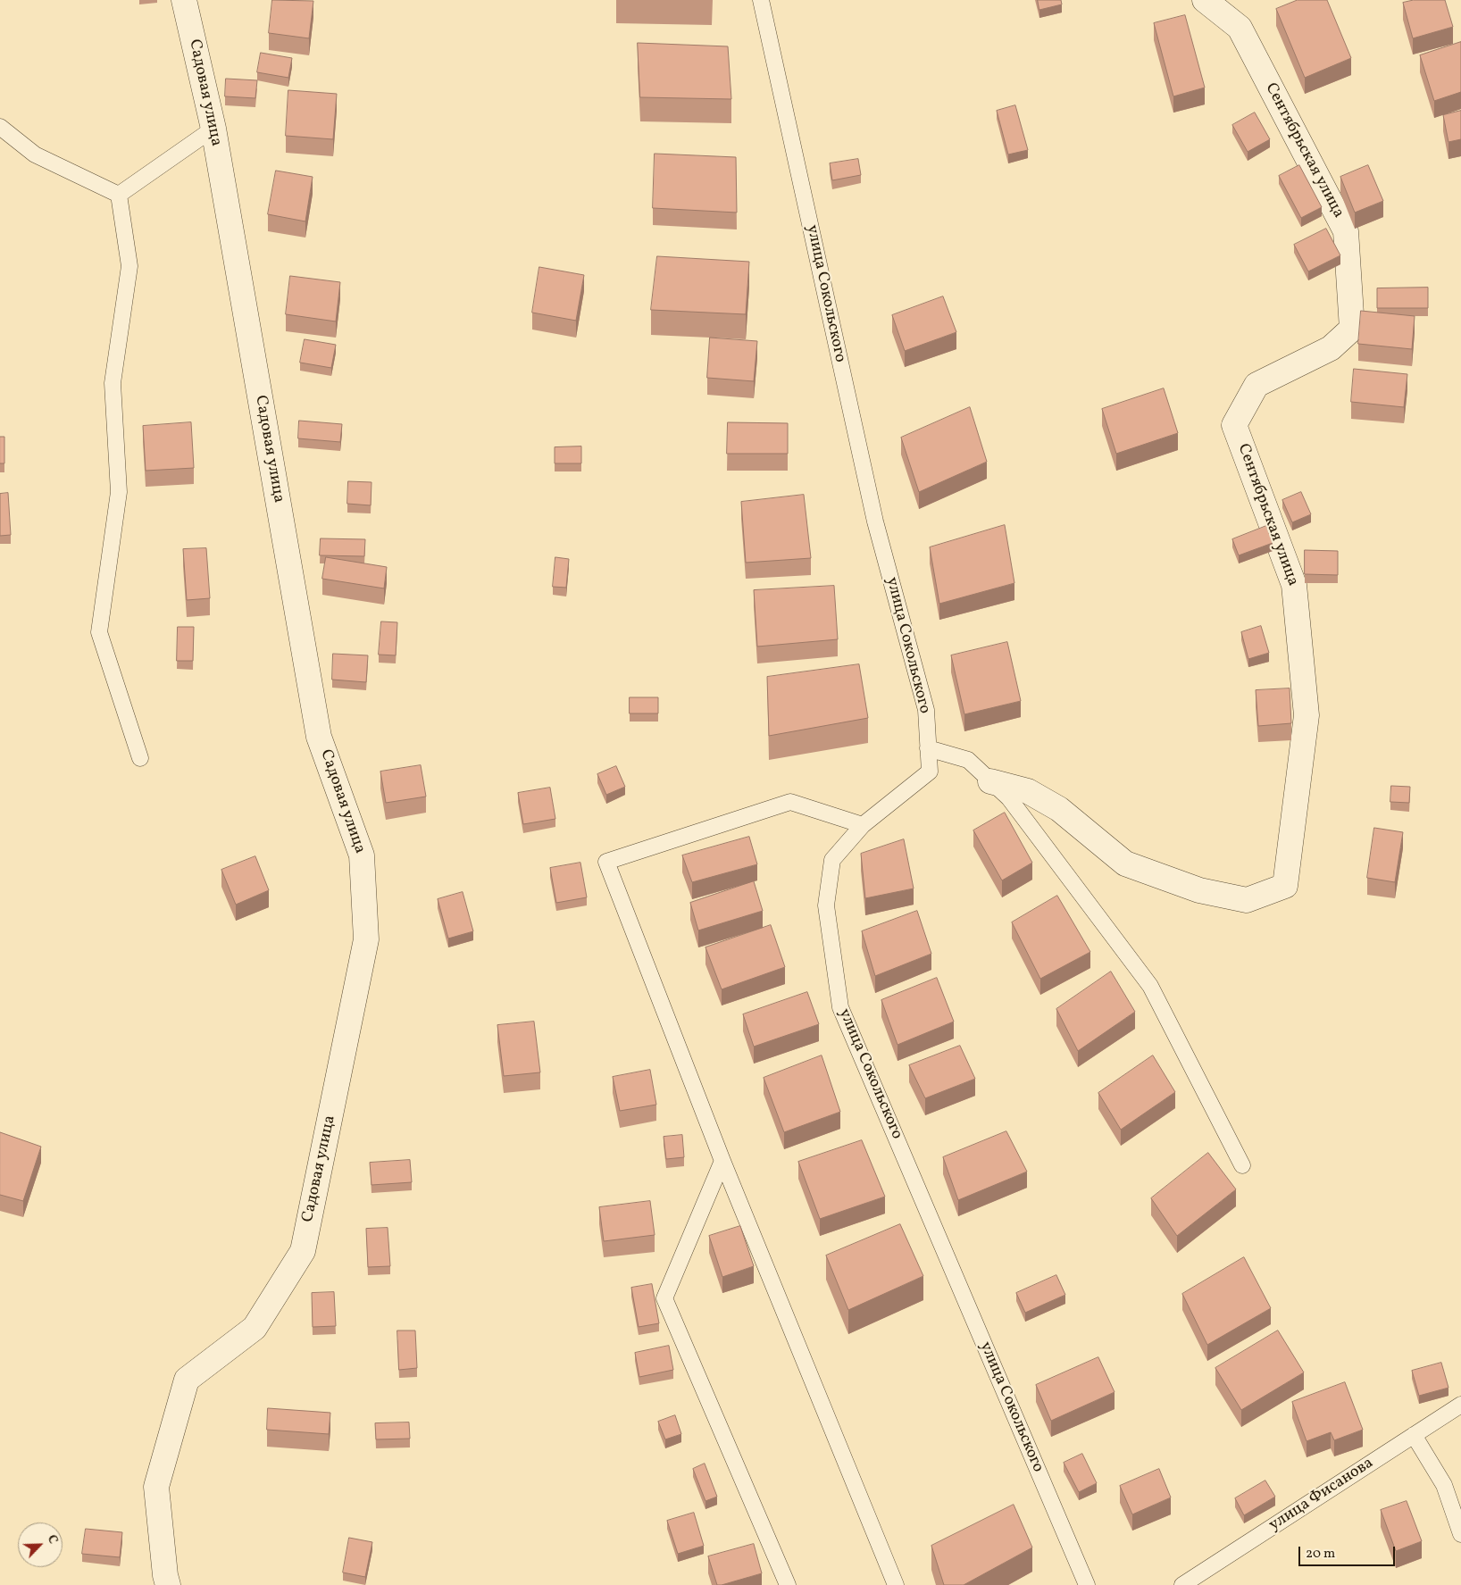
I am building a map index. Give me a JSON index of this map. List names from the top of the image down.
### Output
{
  "streets": {
    "street": ["Садовая улица", "Сентябрьская улица"],
    "lane": ["улица Сокольского", "улица Фисанова"]
  },
  "scale_bar": "20 m",
  "north": "top right"
}
